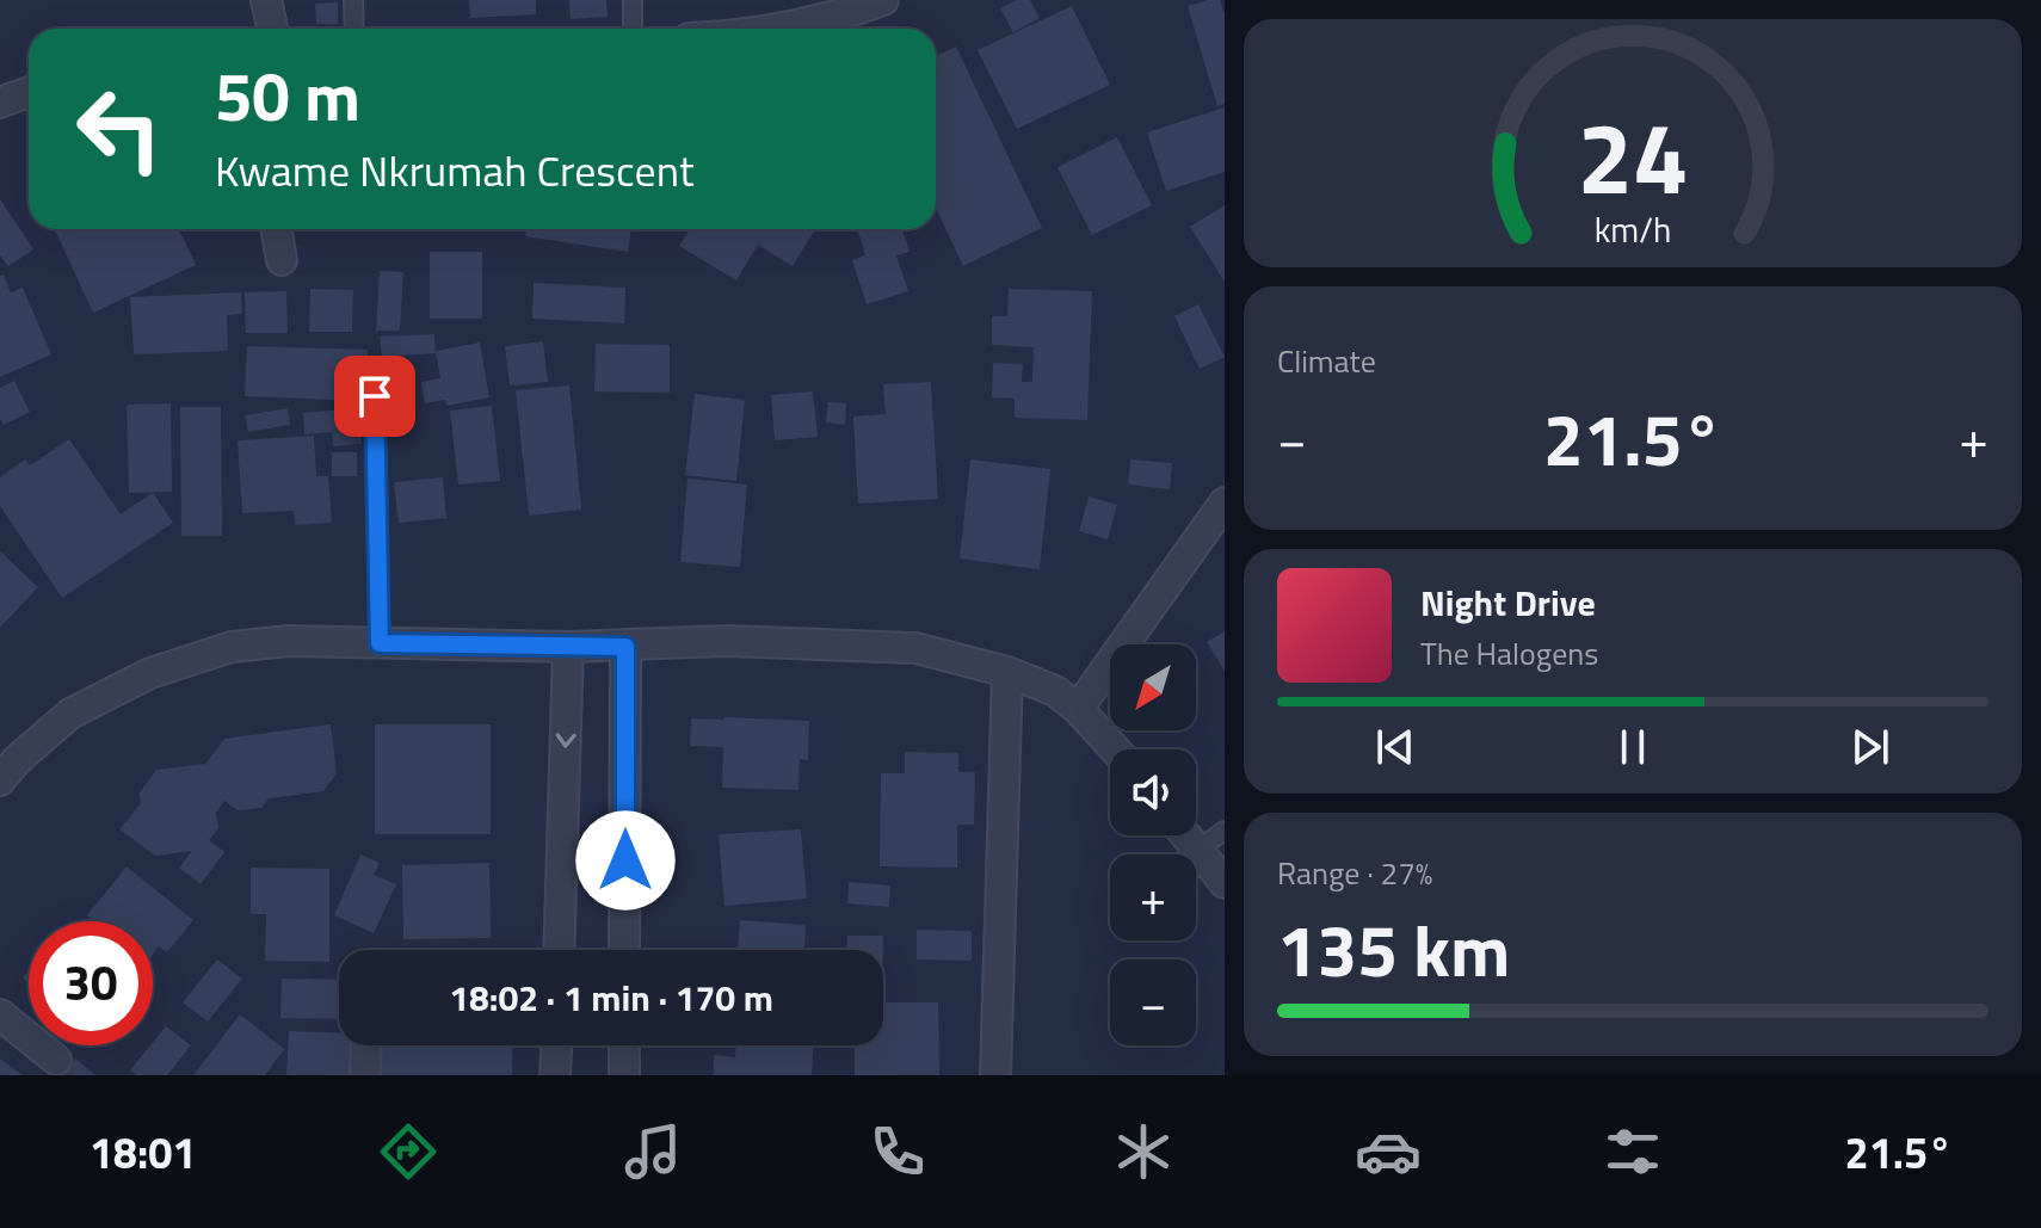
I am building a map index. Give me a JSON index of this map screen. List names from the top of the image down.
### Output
{
  "north": "bottom left",
  "page": {
    "turn": ["50 m", "Kwame Nkrumah Crescent"],
    "tile": [
      "Climate",
      ["Range · 27%", "135 km"]
    ],
    "heat": ["−", "21.5°", "+"],
    "song": ["Night Drive", "The Halogens"],
    "map_buttons": ["+", "−"],
    "limit": "30",
    "trip": "18:02 · 1 min · 170 m",
    "tabs": ["18:01", "21.5°"],
    "gauge": ["24", "km/h"]
  }
}
